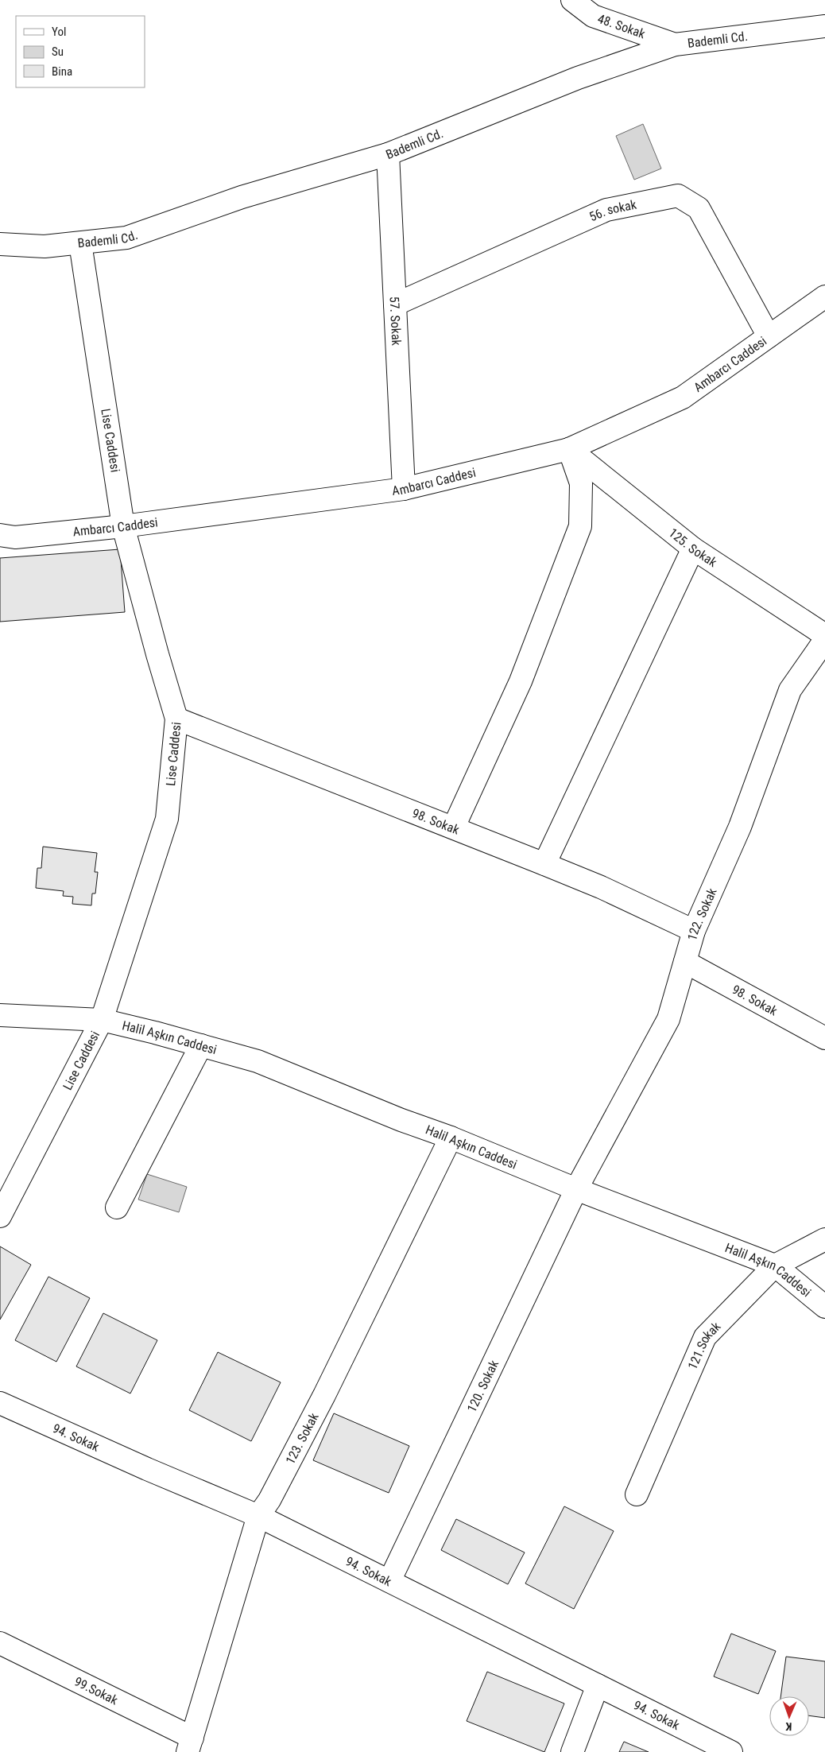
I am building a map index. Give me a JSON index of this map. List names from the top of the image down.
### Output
{
  "streets": {
    "street": [
      "48. Sokak",
      "Bademli Cd.",
      "56. sokak",
      "57. Sokak",
      "Ambarcı Caddesi",
      "Lise Caddesi",
      "125. Sokak",
      "98. Sokak",
      "122. Sokak",
      "Halil Aşkın Caddesi",
      "121.Sokak",
      "120. Sokak",
      "94. Sokak",
      "123. Sokak",
      "99.Sokak"
    ]
  },
  "crossings": [
    ["48. Sokak", "Bademli Cd."],
    ["Bademli Cd.", "57. Sokak"],
    ["Bademli Cd.", "Lise Caddesi"],
    ["56. sokak", "57. Sokak"],
    ["56. sokak", "Ambarcı Caddesi"],
    ["57. Sokak", "Ambarcı Caddesi"],
    ["Ambarcı Caddesi", "Lise Caddesi"],
    ["Ambarcı Caddesi", "125. Sokak"],
    ["Lise Caddesi", "98. Sokak"],
    ["Lise Caddesi", "Halil Aşkın Caddesi"],
    ["98. Sokak", "122. Sokak"],
    ["122. Sokak", "Halil Aşkın Caddesi"],
    ["122. Sokak", "120. Sokak"],
    ["Halil Aşkın Caddesi", "121.Sokak"],
    ["Halil Aşkın Caddesi", "120. Sokak"],
    ["Halil Aşkın Caddesi", "123. Sokak"],
    ["120. Sokak", "94. Sokak"],
    ["94. Sokak", "123. Sokak"],
    ["123. Sokak", "99.Sokak"]
  ],
  "legend": ["Yol", "Su", "Bina"],
  "north": "bottom"
}
